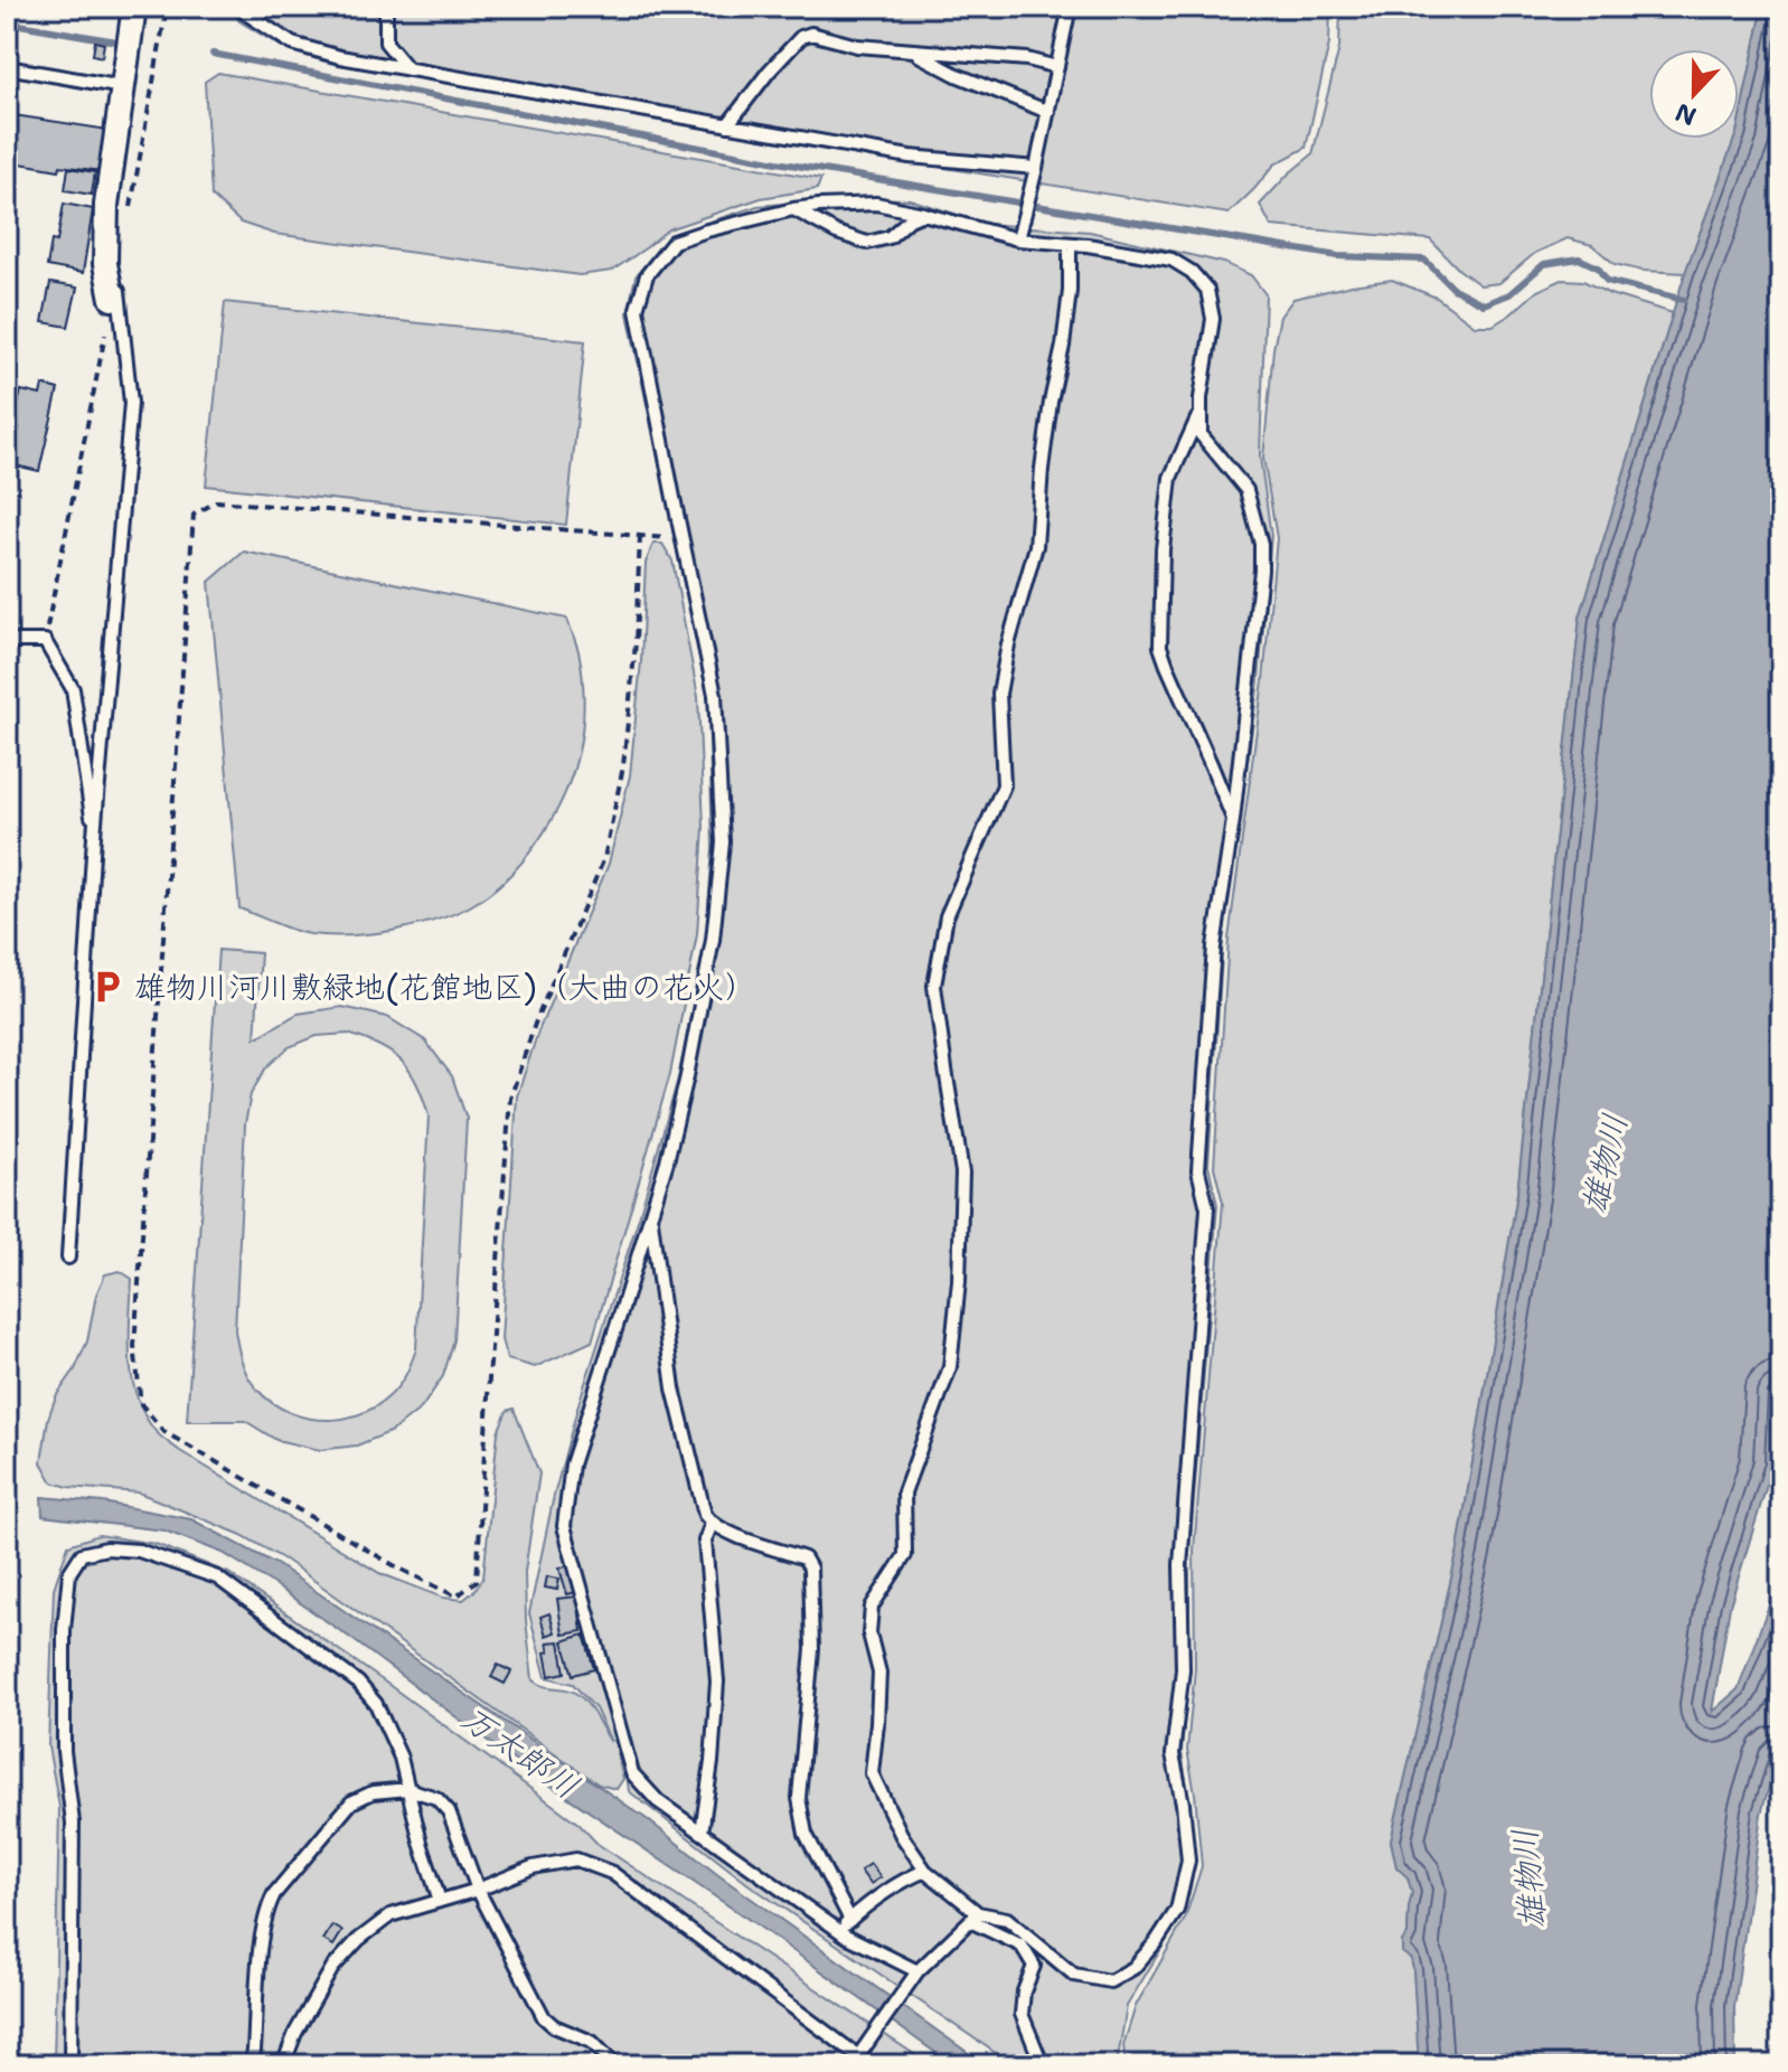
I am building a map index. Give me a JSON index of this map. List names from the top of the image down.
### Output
{
  "water": ["雄物川", "万太郎川"],
  "places": {
    "parking": ["雄物川河川敷緑地(花館地区)（大曲の花火）"]
  },
  "north": "bottom"
}
